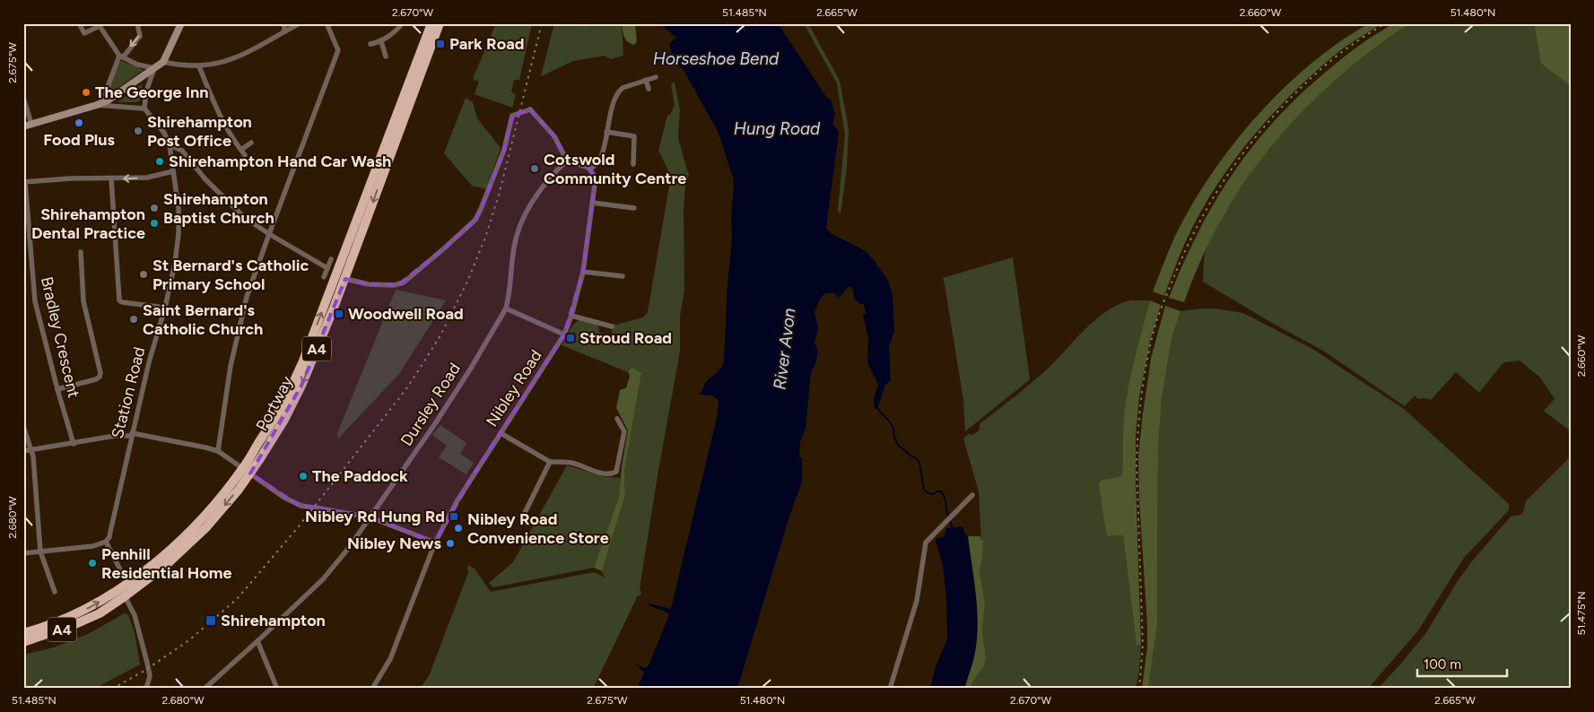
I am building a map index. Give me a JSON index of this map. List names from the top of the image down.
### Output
{
  "streets": {
    "highway": ["A4", "Portway"],
    "street": [
      "Bradley Crescent",
      "Nibley Road",
      "Station Road",
      "Dursley Road"
    ]
  },
  "water": ["Horseshoe Bend", "Hung Road", "River Avon"],
  "places": {
    "transit": [
      "Park Road",
      "Woodwell Road",
      "Stroud Road",
      "Nibley Rd Hung Rd",
      "Shirehampton"
    ],
    "other": [
      "The George Inn",
      "Food Plus",
      "Shirehampton Post Office",
      "Shirehampton Hand Car Wash",
      "Cotswold Community Centre",
      "Shirehampton Baptist Church",
      "Shirehampton Dental Practice",
      "St Bernard's Catholic Primary School",
      "Saint Bernard's Catholic Church",
      "The Paddock",
      "Nibley Road Convenience Store",
      "Nibley News",
      "Penhill Residential Home"
    ]
  },
  "scale_bar": "100 m",
  "coordinates": [
    "2.670°W",
    "51.485°N",
    "2.665°W",
    "2.660°W",
    "51.480°N",
    "2.675°W",
    "2.680°W",
    "51.475°N"
  ]
}
